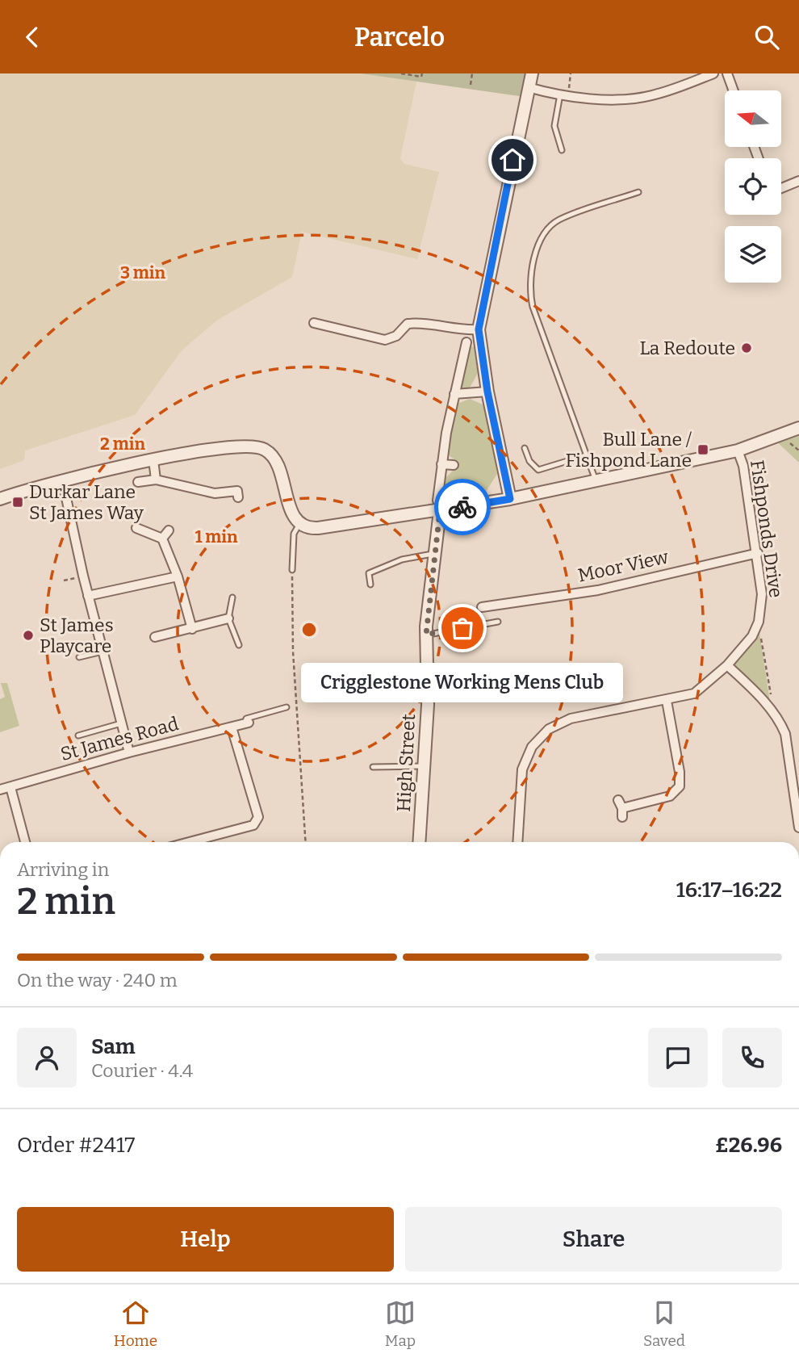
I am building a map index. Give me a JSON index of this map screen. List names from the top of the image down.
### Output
{
  "streets": {
    "street": [
      "Fishponds Drive",
      "Moor View",
      "St James Road",
      "High Street"
    ]
  },
  "crossings": [
    ["Fishponds Drive", "Moor View"]
  ],
  "places": {
    "other": ["La Redoute", "Crigglestone Working Mens Club", "St James Playcare"],
    "transit": ["Bull Lane / Fishpond Lane", "Durkar Lane St James Way"]
  },
  "north": "left",
  "page": {
    "header": "Parcelo",
    "bubble": "Crigglestone Working Mens Club",
    "heading": ["2 min", "Arriving in", "16:17–16:22"],
    "panel": [
      "Sam",
      "Courier · 4.4",
      "Order #2417",
      "£26.96"
    ],
    "bar": "On the way · 240 m",
    "buttons": ["Help", "Share"],
    "tabs": ["Home", "Map", "Saved"]
  },
  "rings": ["3 min", "2 min", "1 min"]
}
